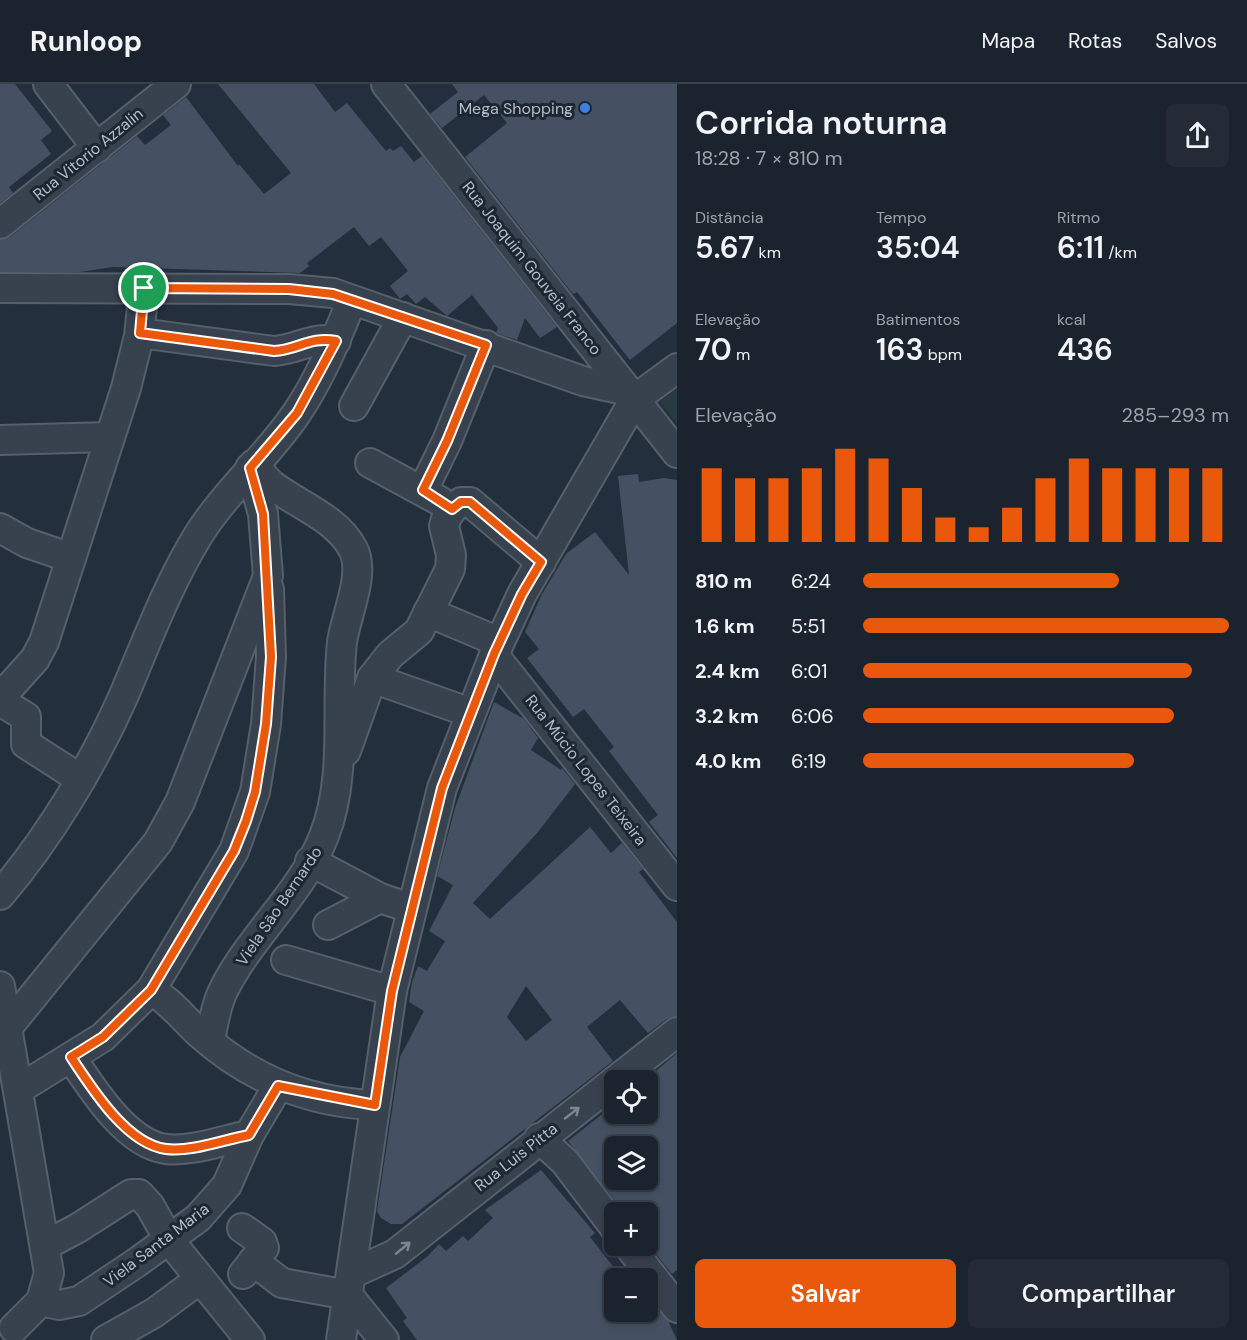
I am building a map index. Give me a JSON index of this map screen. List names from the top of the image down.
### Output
{
  "streets": {
    "street": [
      "Rua Vitorio Azzalin",
      "Rua Joaquim Gouveia Franco",
      "Rua Múcio Lopes Teixeira",
      "Viela São Bernardo",
      "Rua Luis Pitta",
      "Viela Santa Maria"
    ]
  },
  "one_way": ["Rua Luis Pitta"],
  "places": ["Mega Shopping"],
  "page": {
    "header": "Runloop",
    "nav": ["Mapa", "Rotas", "Salvos"],
    "heading": ["Corrida noturna", "18:28 · 7 × 810 m"],
    "stats": [
      ["Distância", "5.67 km"],
      ["Tempo", "35:04"],
      ["Ritmo", "6:11 /km"],
      ["Elevação", "70 m"],
      ["Batimentos", "163 bpm"],
      ["kcal", "436"]
    ],
    "chart": ["Elevação", "285–293 m"],
    "list": [
      {
        "name": "810 m",
        "note": "6:24"
      },
      {
        "name": "1.6 km",
        "note": "5:51"
      },
      {
        "name": "2.4 km",
        "note": "6:01"
      },
      {
        "name": "3.2 km",
        "note": "6:06"
      },
      {
        "name": "4.0 km",
        "note": "6:19"
      }
    ],
    "map_buttons": ["+", "−"],
    "buttons": ["Salvar", "Compartilhar"]
  }
}
